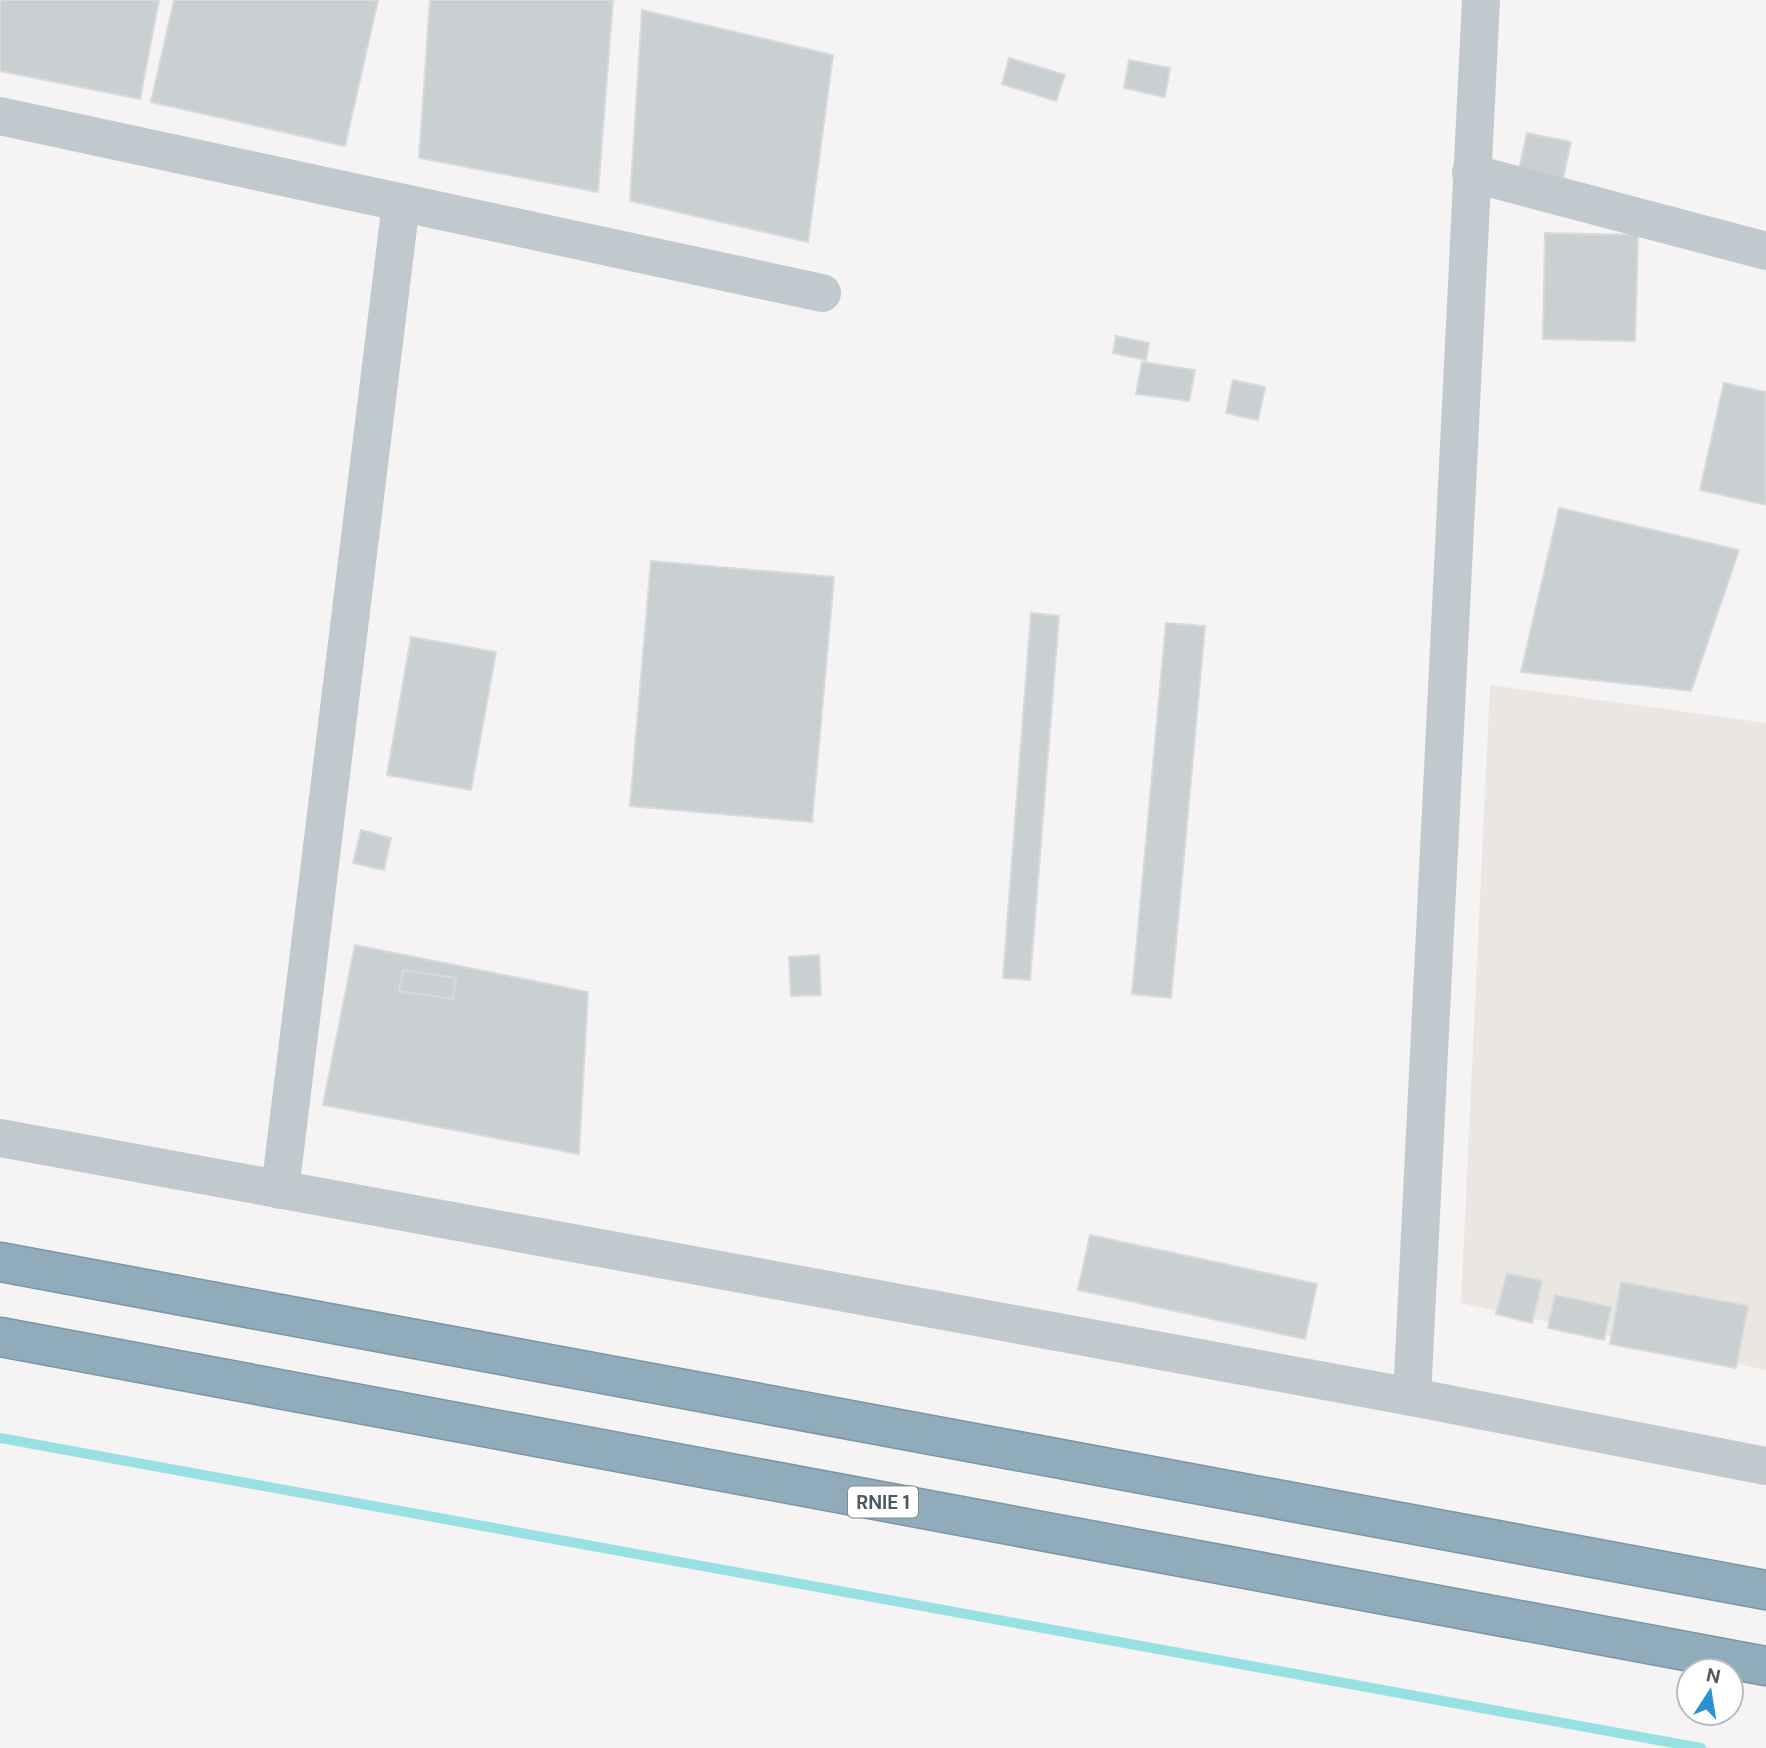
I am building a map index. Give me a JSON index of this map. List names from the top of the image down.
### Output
{
  "streets": {
    "highway": ["RNIE 1"]
  },
  "north": "top"
}
